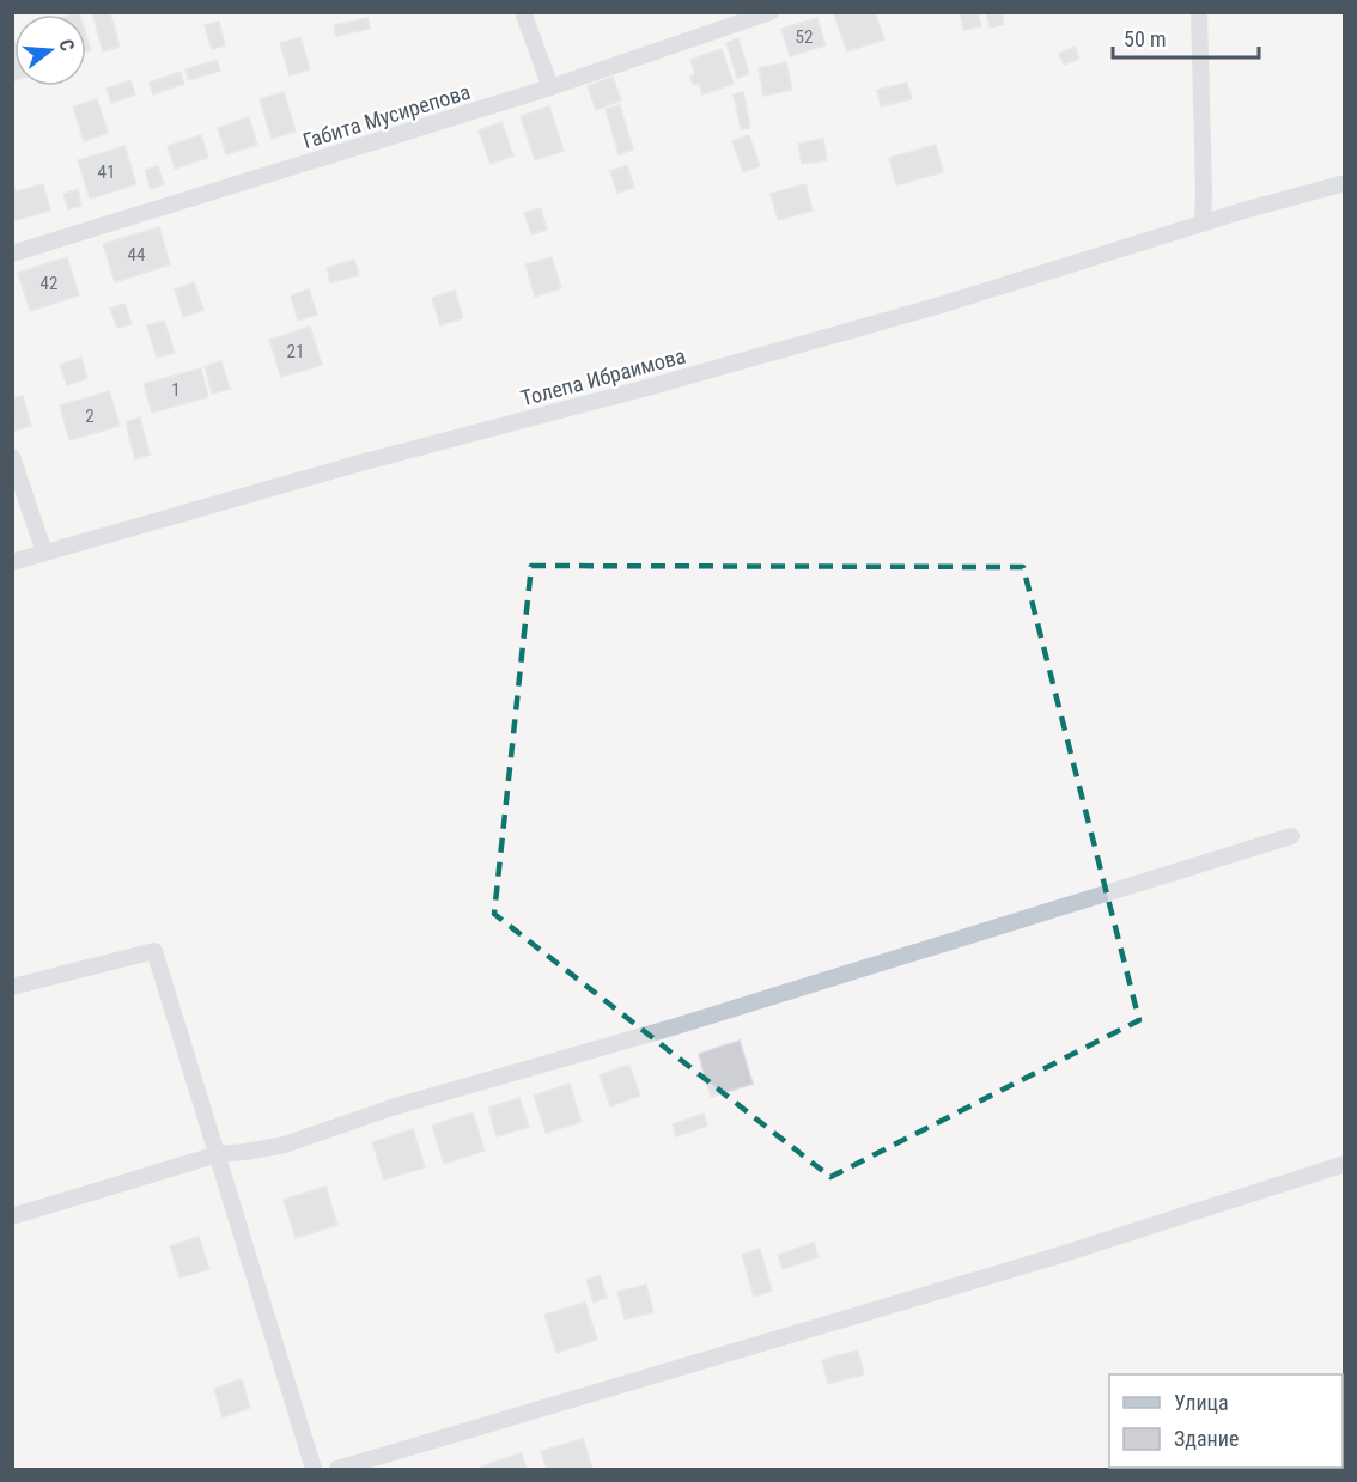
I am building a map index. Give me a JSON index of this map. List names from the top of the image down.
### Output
{
  "streets": {
    "street": ["Габита Мусирепова", "Толепа Ибраимова"]
  },
  "house_numbers": [
    "52",
    "41",
    "44",
    "42",
    "21",
    "1",
    "2"
  ],
  "legend": ["Улица", "Здание"],
  "scale_bar": "50 m",
  "north": "right"
}
